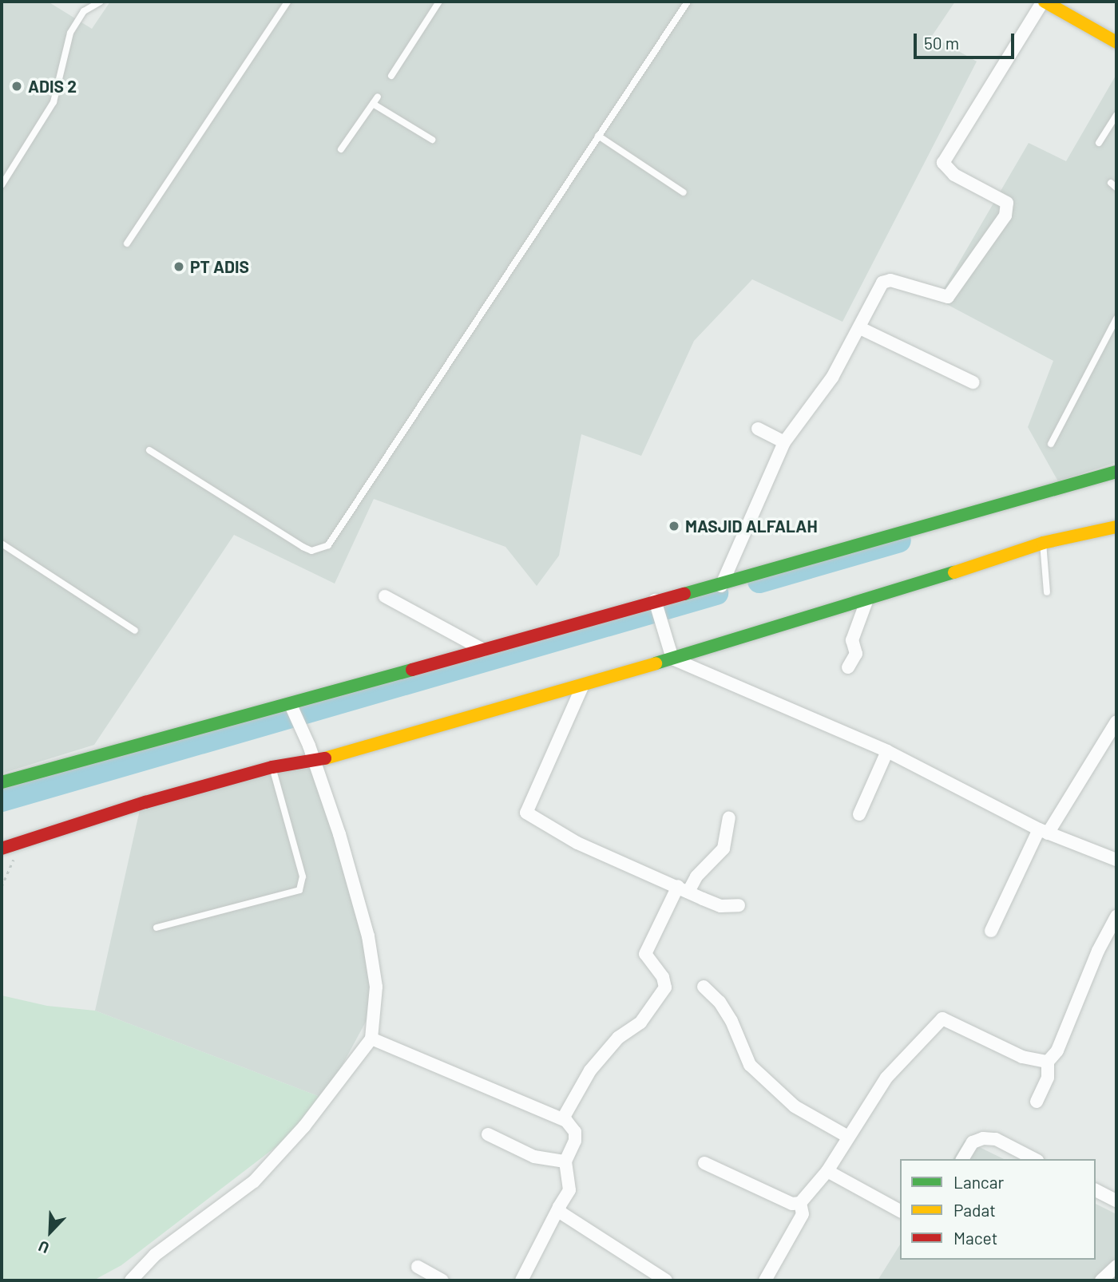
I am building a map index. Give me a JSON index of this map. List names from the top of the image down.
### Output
{
  "places": ["ADIS 2", "PT ADIS", "MASJID ALFALAH"],
  "legend": ["Lancar", "Padat", "Macet"],
  "scale_bar": "50 m",
  "north": "bottom left"
}
